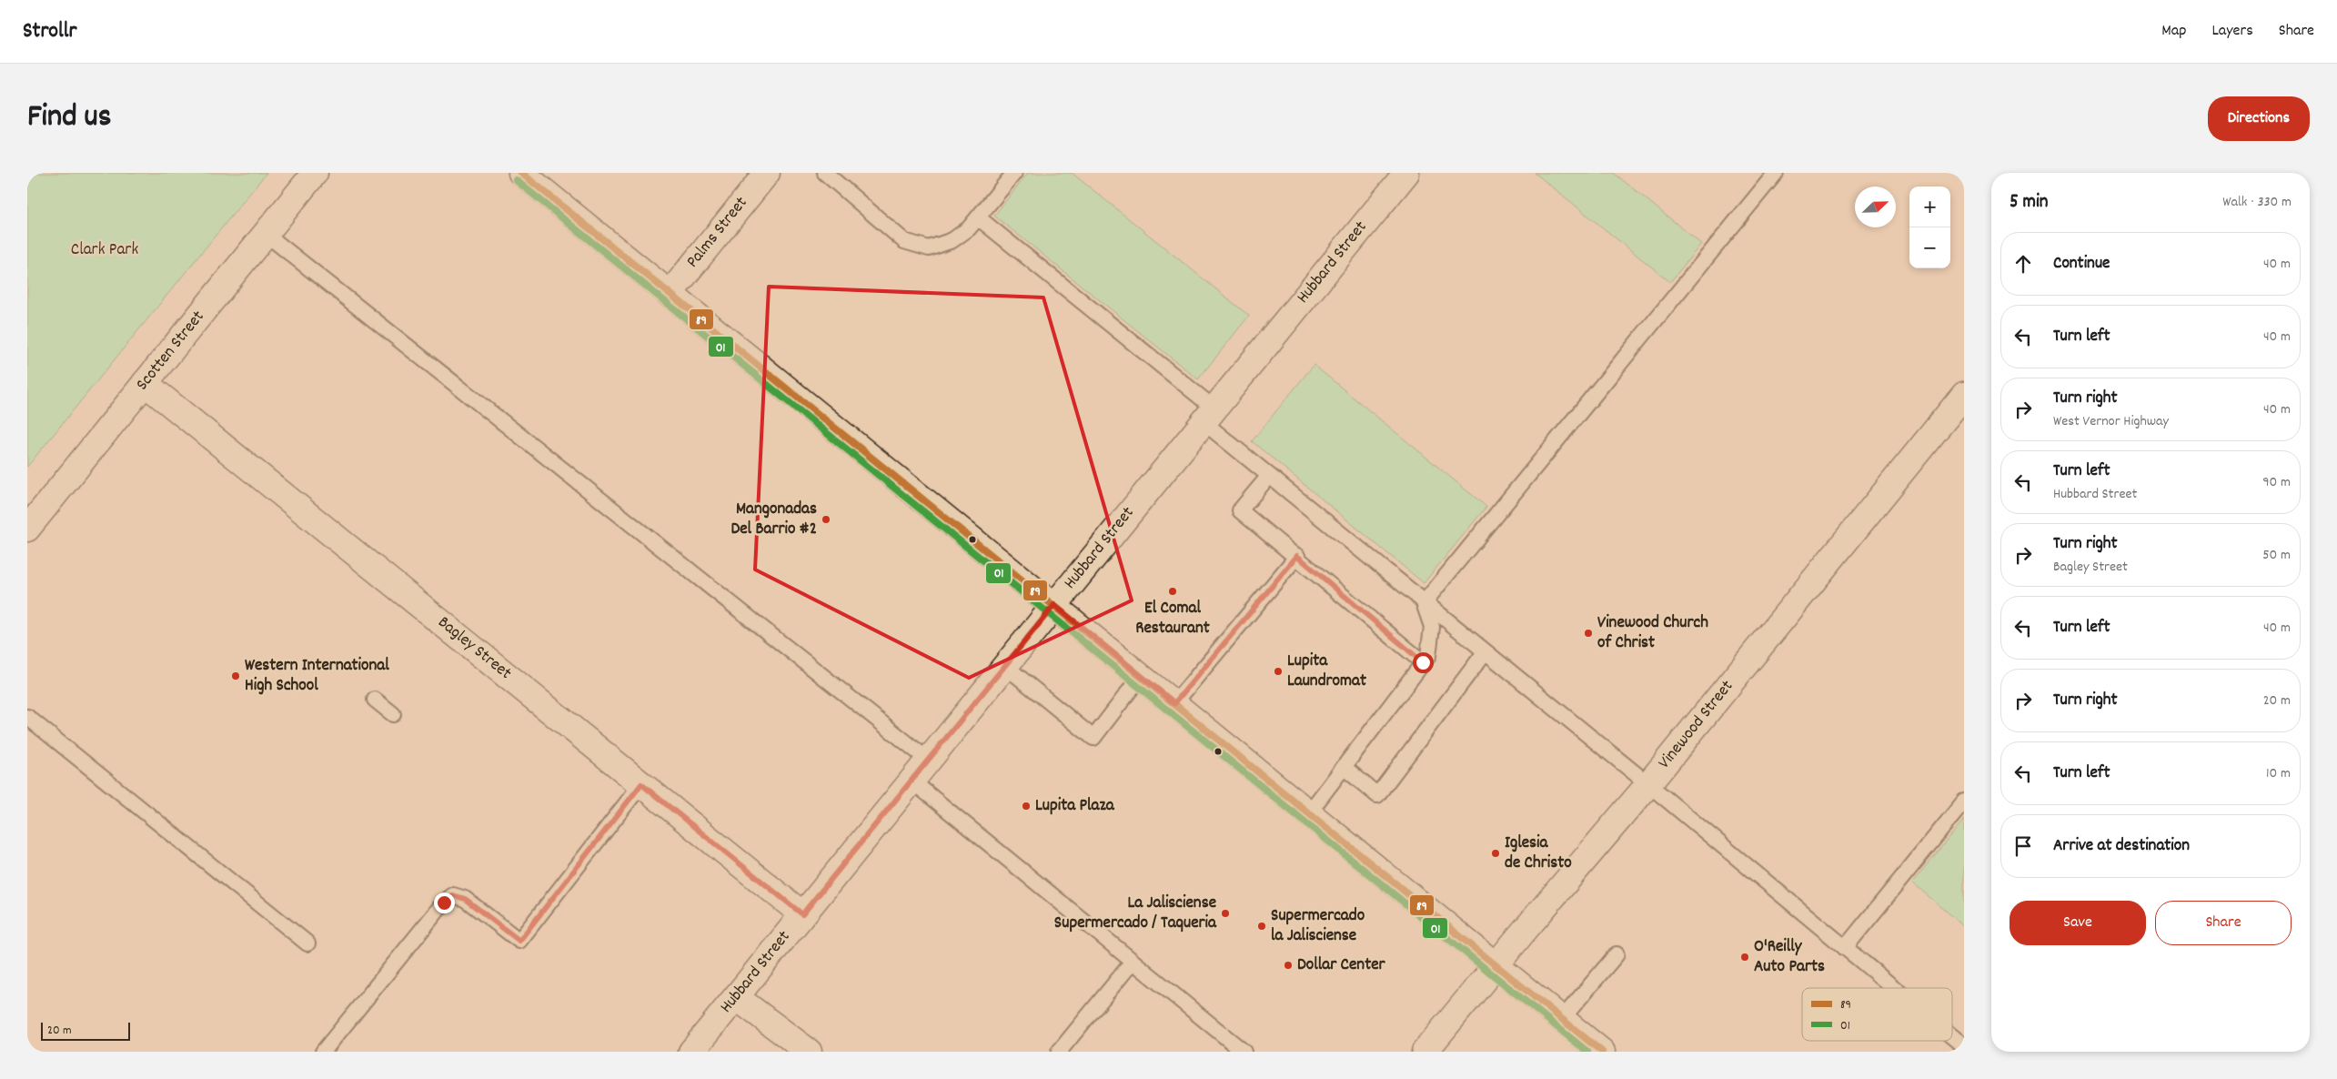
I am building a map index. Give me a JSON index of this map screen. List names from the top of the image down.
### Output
{
  "streets": {
    "street": [
      "Palms Street",
      "Hubbard Street",
      "Scotten Street",
      "Bagley Street",
      "Vinewood Street"
    ]
  },
  "crossings": [
    ["Hubbard Street", "Bagley Street"],
    ["Scotten Street", "Bagley Street"]
  ],
  "parks": ["Clark Park"],
  "places": [
    "Mangonadas Del Barrio #2",
    "El Comal Restaurant",
    "Vinewood Church of Christ",
    "Lupita Laundromat",
    "Western International High School",
    "Lupita Plaza",
    "Iglesia de Christo",
    "La Jalisciense Supermercado / Taqueria",
    "Supermercado la Jalisciense",
    "O'Reilly Auto Parts",
    "Dollar Center"
  ],
  "lines": ["transit line 89", "transit line 01"],
  "legend": ["89", "01"],
  "scale_bar": "20 m",
  "north": "top right",
  "page": {
    "header": "Strollr",
    "nav": ["Map", "Layers", "Share"],
    "title": "Find us",
    "buttons": [
      "Directions",
      ["Save", "Share"]
    ],
    "heading": ["5 min", "Walk · 330 m"],
    "map_buttons": ["+", "−"],
    "list": [
      ["Continue", "40 m"],
      ["Turn left", "40 m"],
      ["Turn right", "West Vernor Highway", "40 m"],
      ["Turn left", "Hubbard Street", "90 m"],
      ["Turn right", "Bagley Street", "50 m"],
      ["Turn left", "40 m"],
      ["Turn right", "20 m"],
      ["Turn left", "10 m"],
      "Arrive at destination"
    ],
    "scale": "20 m"
  }
}
